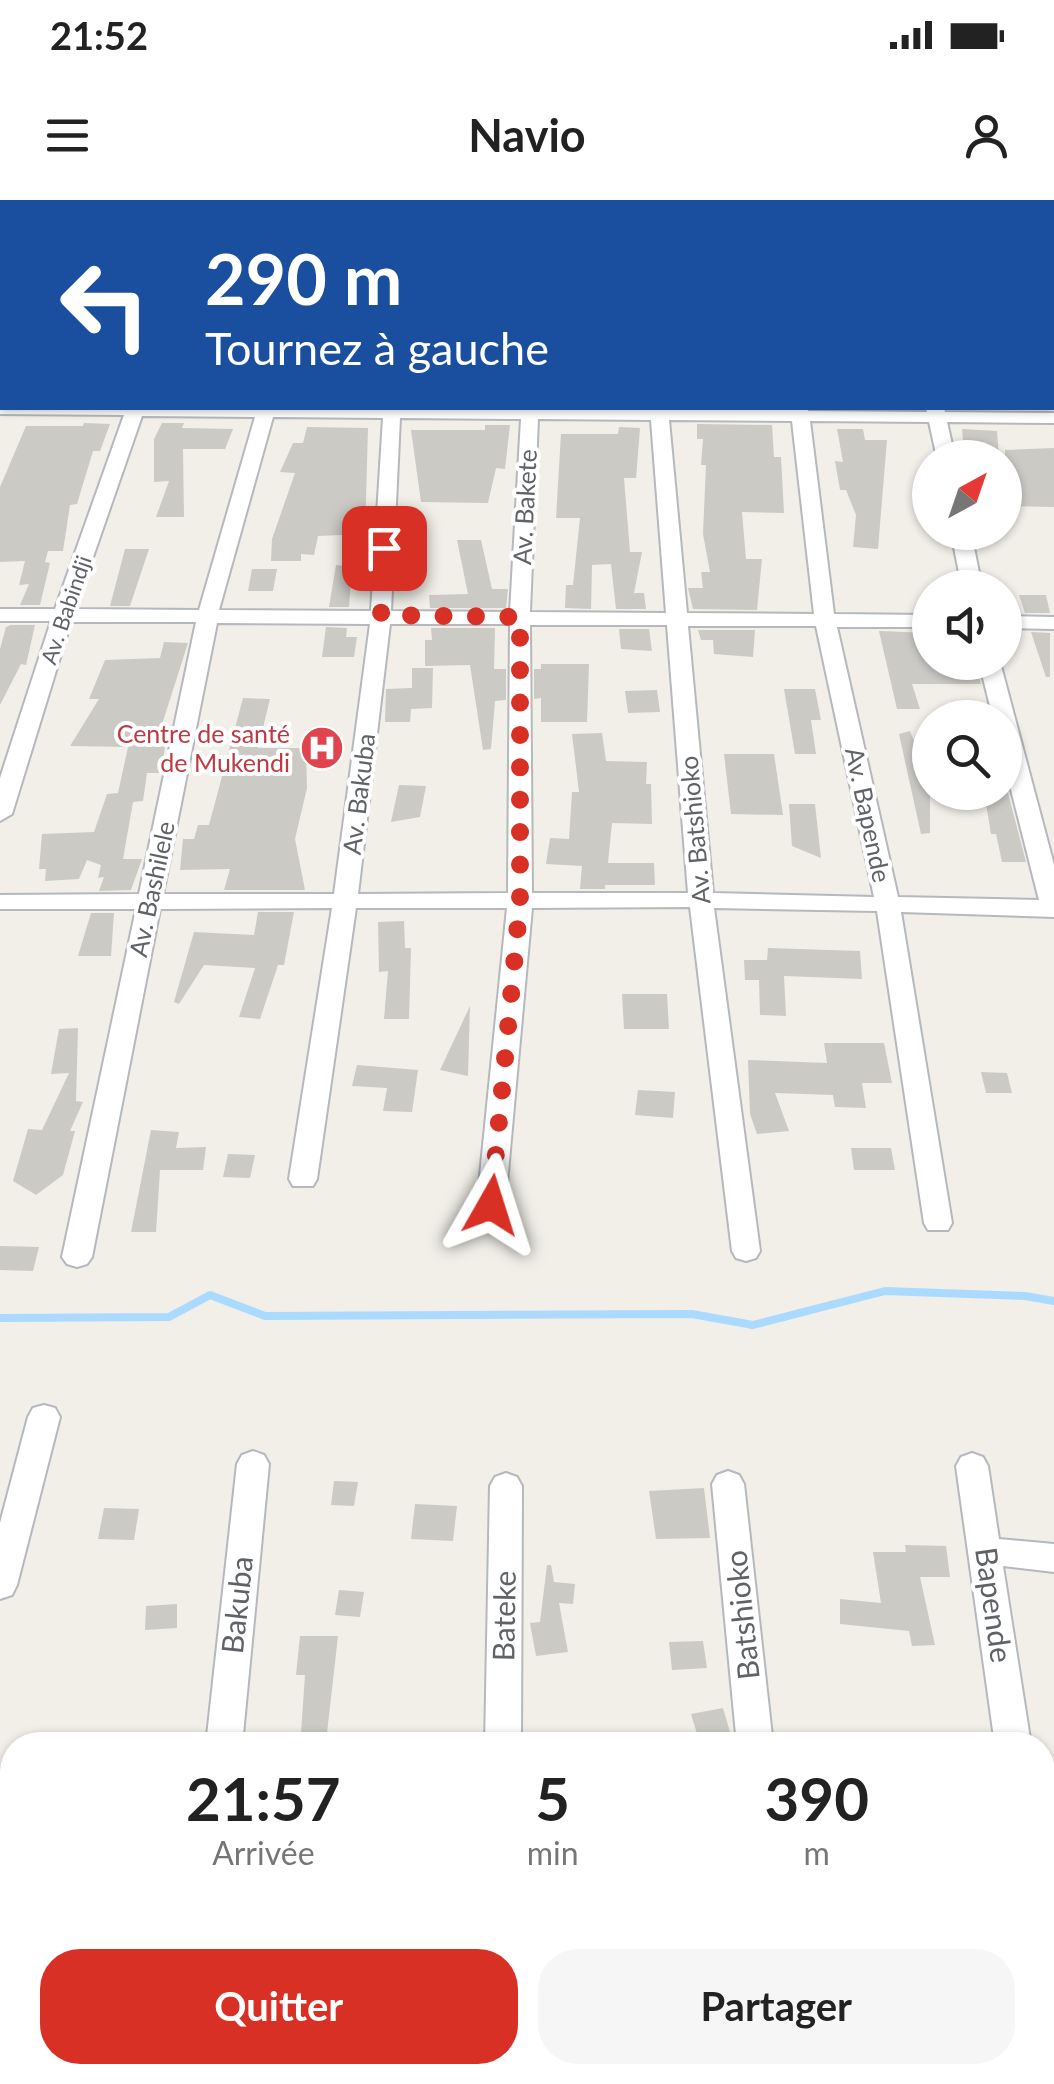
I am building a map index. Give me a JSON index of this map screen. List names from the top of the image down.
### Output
{
  "streets": {
    "street": [
      "Av. Bakete",
      "Av. Babindji",
      "Av. Bakuba",
      "Av. Bapende",
      "Av. Batshioko",
      "Av. Bashilele",
      "Bakuba",
      "Bapende",
      "Batshioko",
      "Bateke"
    ]
  },
  "places": {
    "hospital": ["Centre de santé de Mukendi"]
  },
  "north": "top right",
  "page": {
    "status": "21:52",
    "header": "Navio",
    "turn": ["290 m", "Tournez à gauche"],
    "eta": [
      "21:57",
      "Arrivée",
      "5",
      "min",
      "390",
      "m"
    ],
    "buttons": ["Quitter", "Partager"]
  }
}
